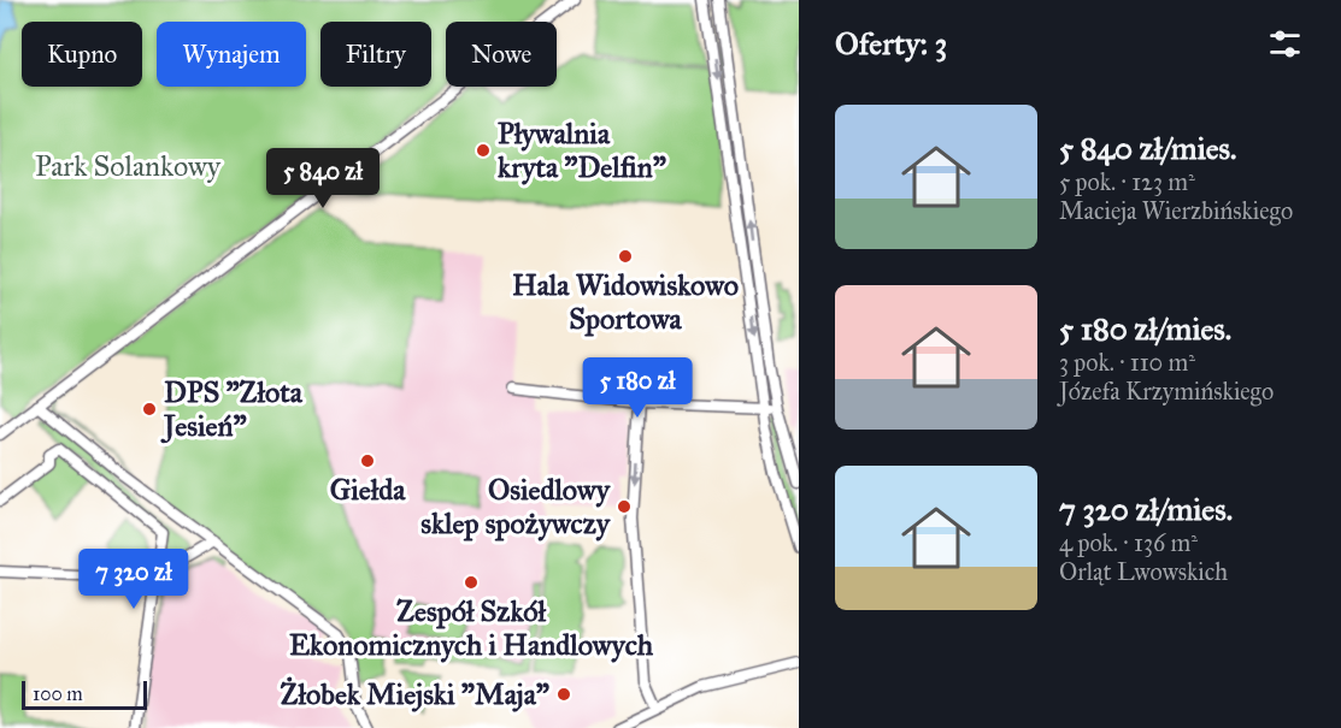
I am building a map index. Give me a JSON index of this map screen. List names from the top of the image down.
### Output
{
  "parks": ["Park Solankowy"],
  "places": [
    "Pływalnia kryta \"Delfin\"",
    "Hala Widowiskowo Sportowa",
    "DPS \"Złota Jesień\"",
    "Giełda",
    "Osiedlowy sklep spożywczy",
    "Zespół Szkół Ekonomicznych i Handlowych",
    "Żłobek Miejski \"Maja\""
  ],
  "scale_bar": "100 m",
  "page": {
    "heading": "Oferty: 3",
    "chip": [
      "Kupno",
      "Wynajem",
      "Filtry",
      "Nowe"
    ],
    "list": [
      {
        "name": "5 840 zł/mies.",
        "note": "5 pok. · 123 m² · Macieja Wierzbińskiego"
      },
      {
        "name": "5 180 zł/mies.",
        "note": "3 pok. · 110 m² · Józefa Krzymińskiego"
      },
      {
        "name": "7 320 zł/mies.",
        "note": "4 pok. · 136 m² · Orląt Lwowskich"
      }
    ],
    "price": ["5 840 zł", "5 180 zł", "7 320 zł"],
    "scale": "100 m"
  }
}
